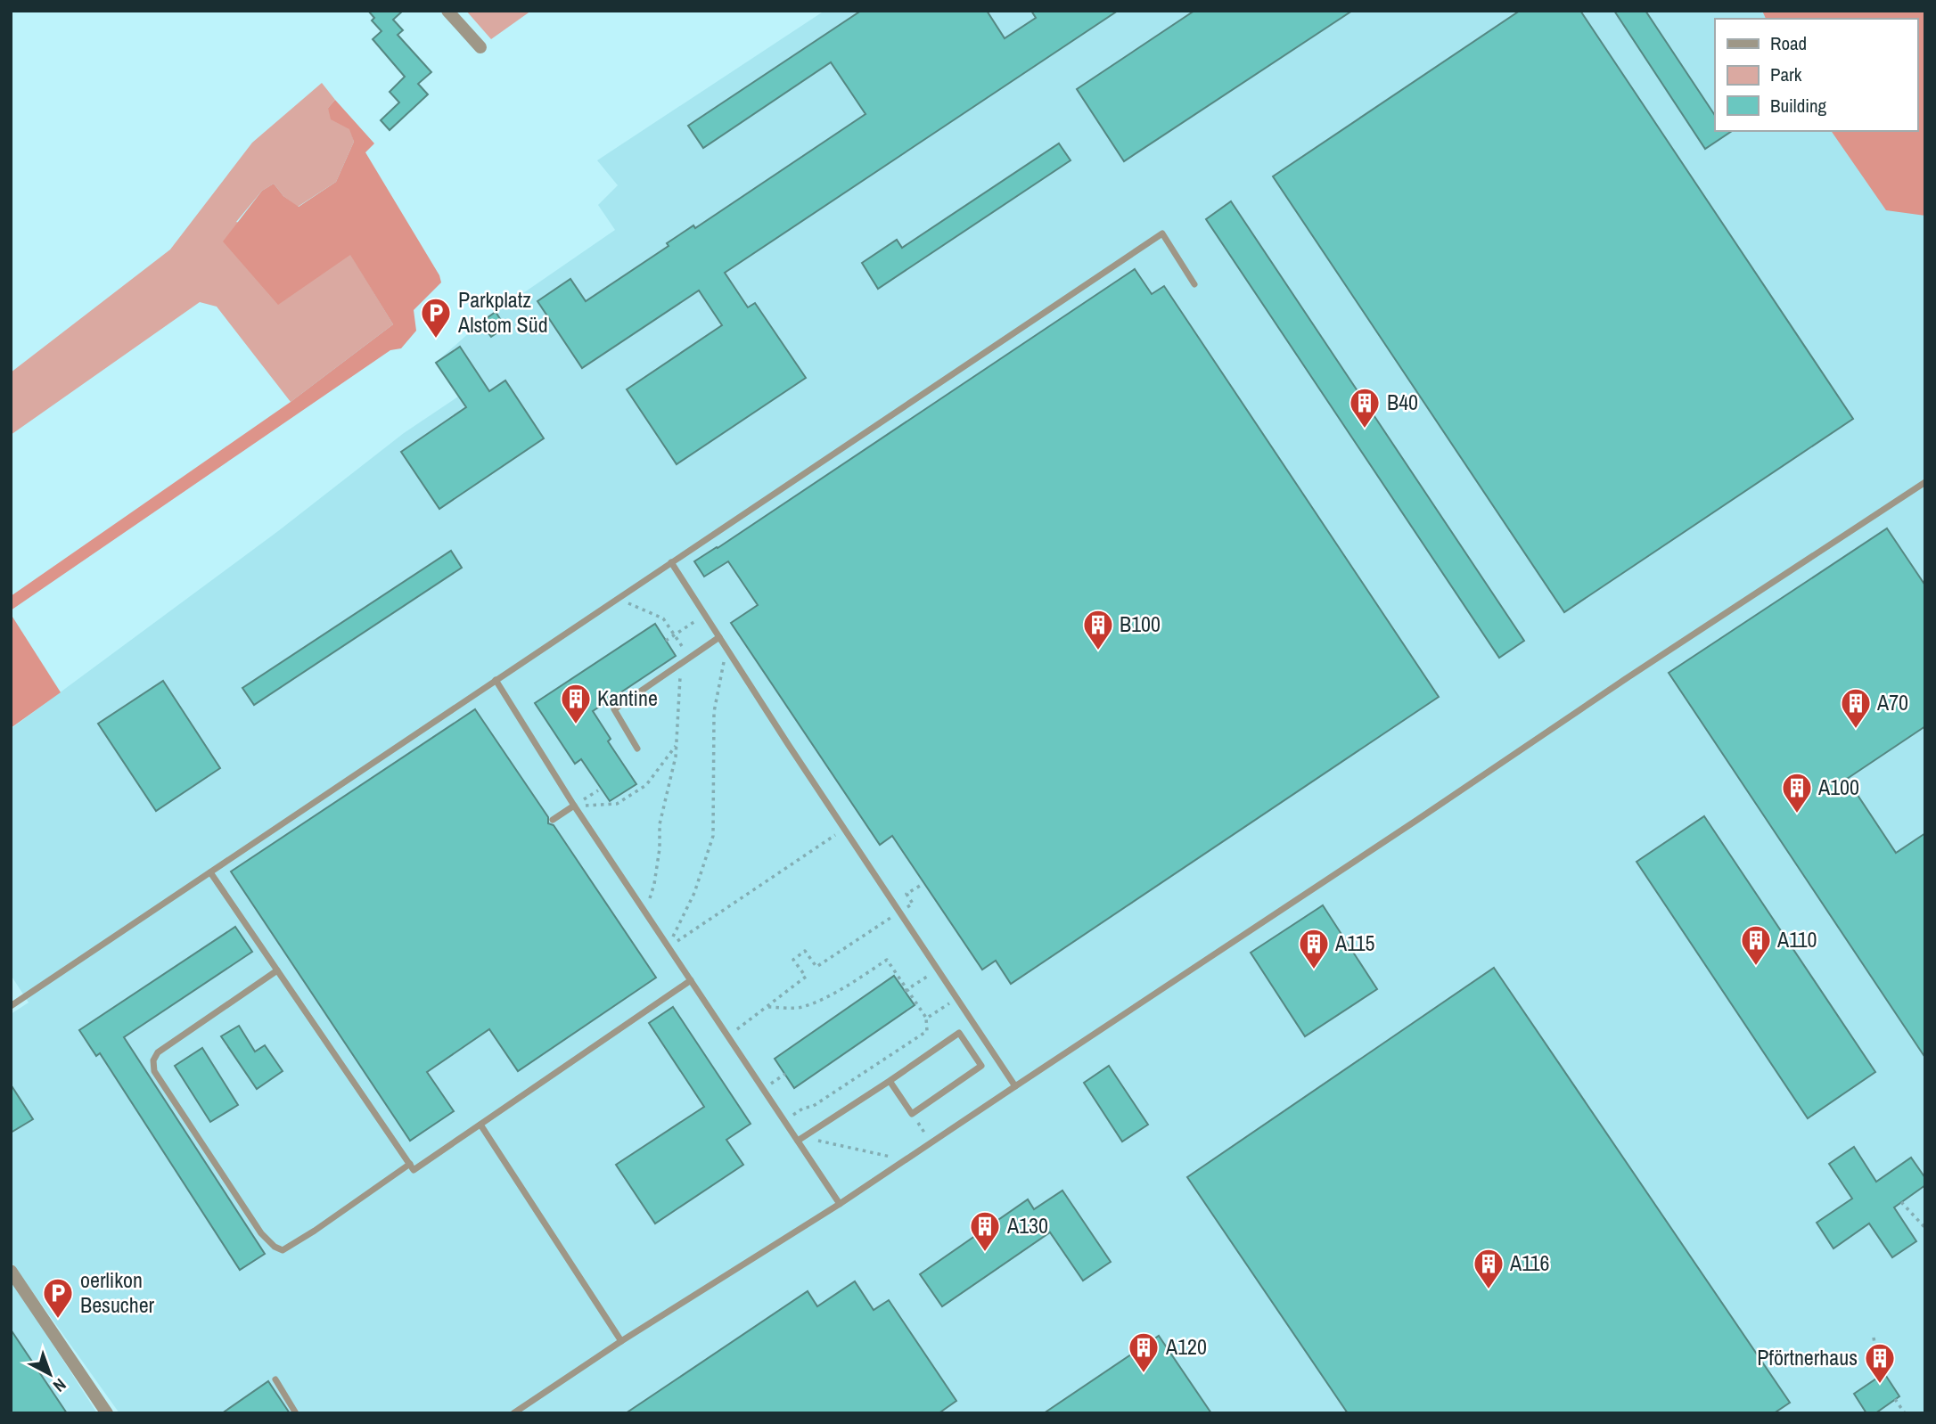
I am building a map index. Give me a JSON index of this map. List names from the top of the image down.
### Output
{
  "places": {
    "parking": ["Parkplatz Alstom Süd", "oerlikon Besucher"],
    "building": [
      "B40",
      "B100",
      "Kantine",
      "A70",
      "A100",
      "A110",
      "A115",
      "A130",
      "A116",
      "A120",
      "Pförtnerhaus"
    ]
  },
  "legend": ["Road", "Park", "Building"],
  "north": "bottom right"
}
